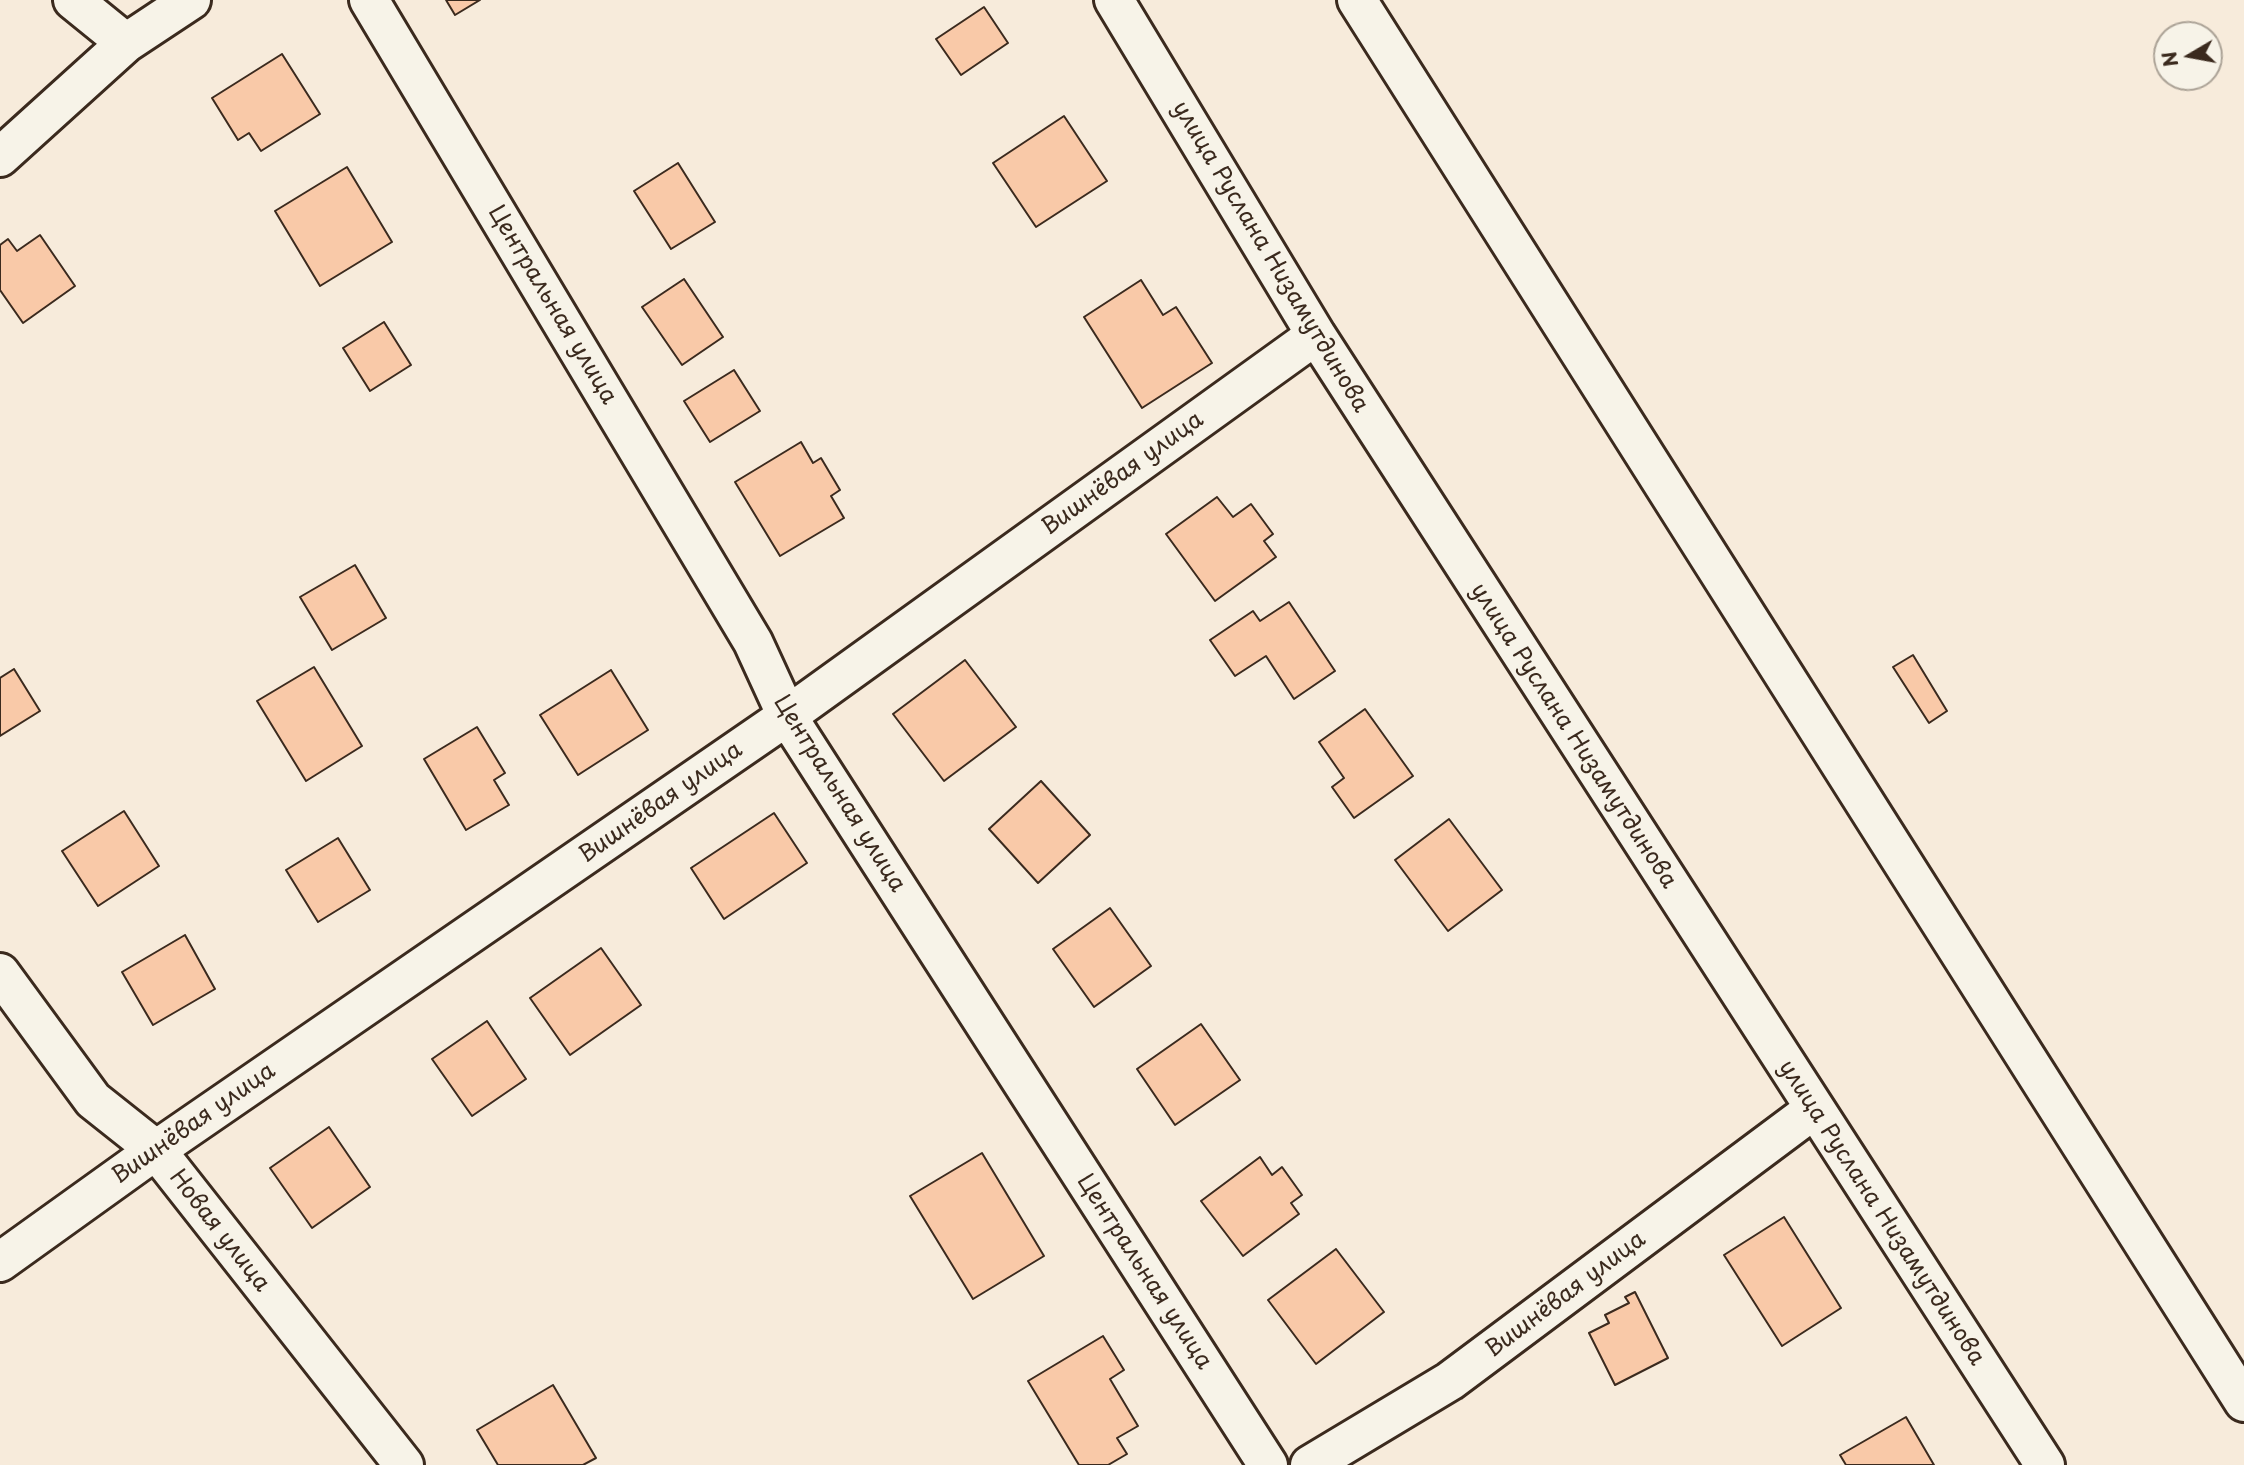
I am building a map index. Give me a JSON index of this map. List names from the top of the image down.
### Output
{
  "streets": {
    "street": [
      "улица Руслана Низамутдинова",
      "Центральная улица",
      "Вишнёвая улица",
      "Новая улица"
    ]
  },
  "crossings": [
    ["улица Руслана Низамутдинова", "Вишнёвая улица"],
    ["Центральная улица", "Вишнёвая улица"],
    ["Вишнёвая улица", "Новая улица"]
  ],
  "north": "left"
}
